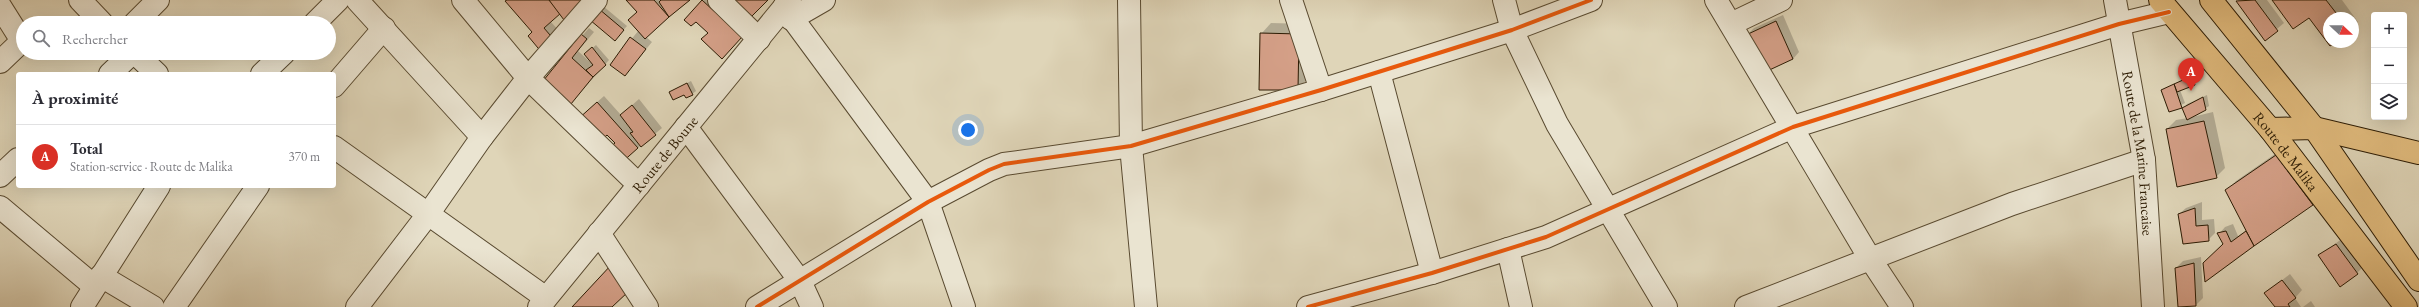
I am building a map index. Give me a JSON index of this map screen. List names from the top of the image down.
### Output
{
  "streets": {
    "main road": ["Route de Malika"],
    "street": ["Route de la Marine Francaise", "Route de Boune"]
  },
  "north": "right",
  "page": {
    "map_buttons": ["+", "−"],
    "search": "Rechercher",
    "pins": "A",
    "heading": "À proximité",
    "list": [
      {
        "mark": "A",
        "name": "Total",
        "note": "Station-service · Route de Malika",
        "value": "370 m"
      }
    ]
  }
}
